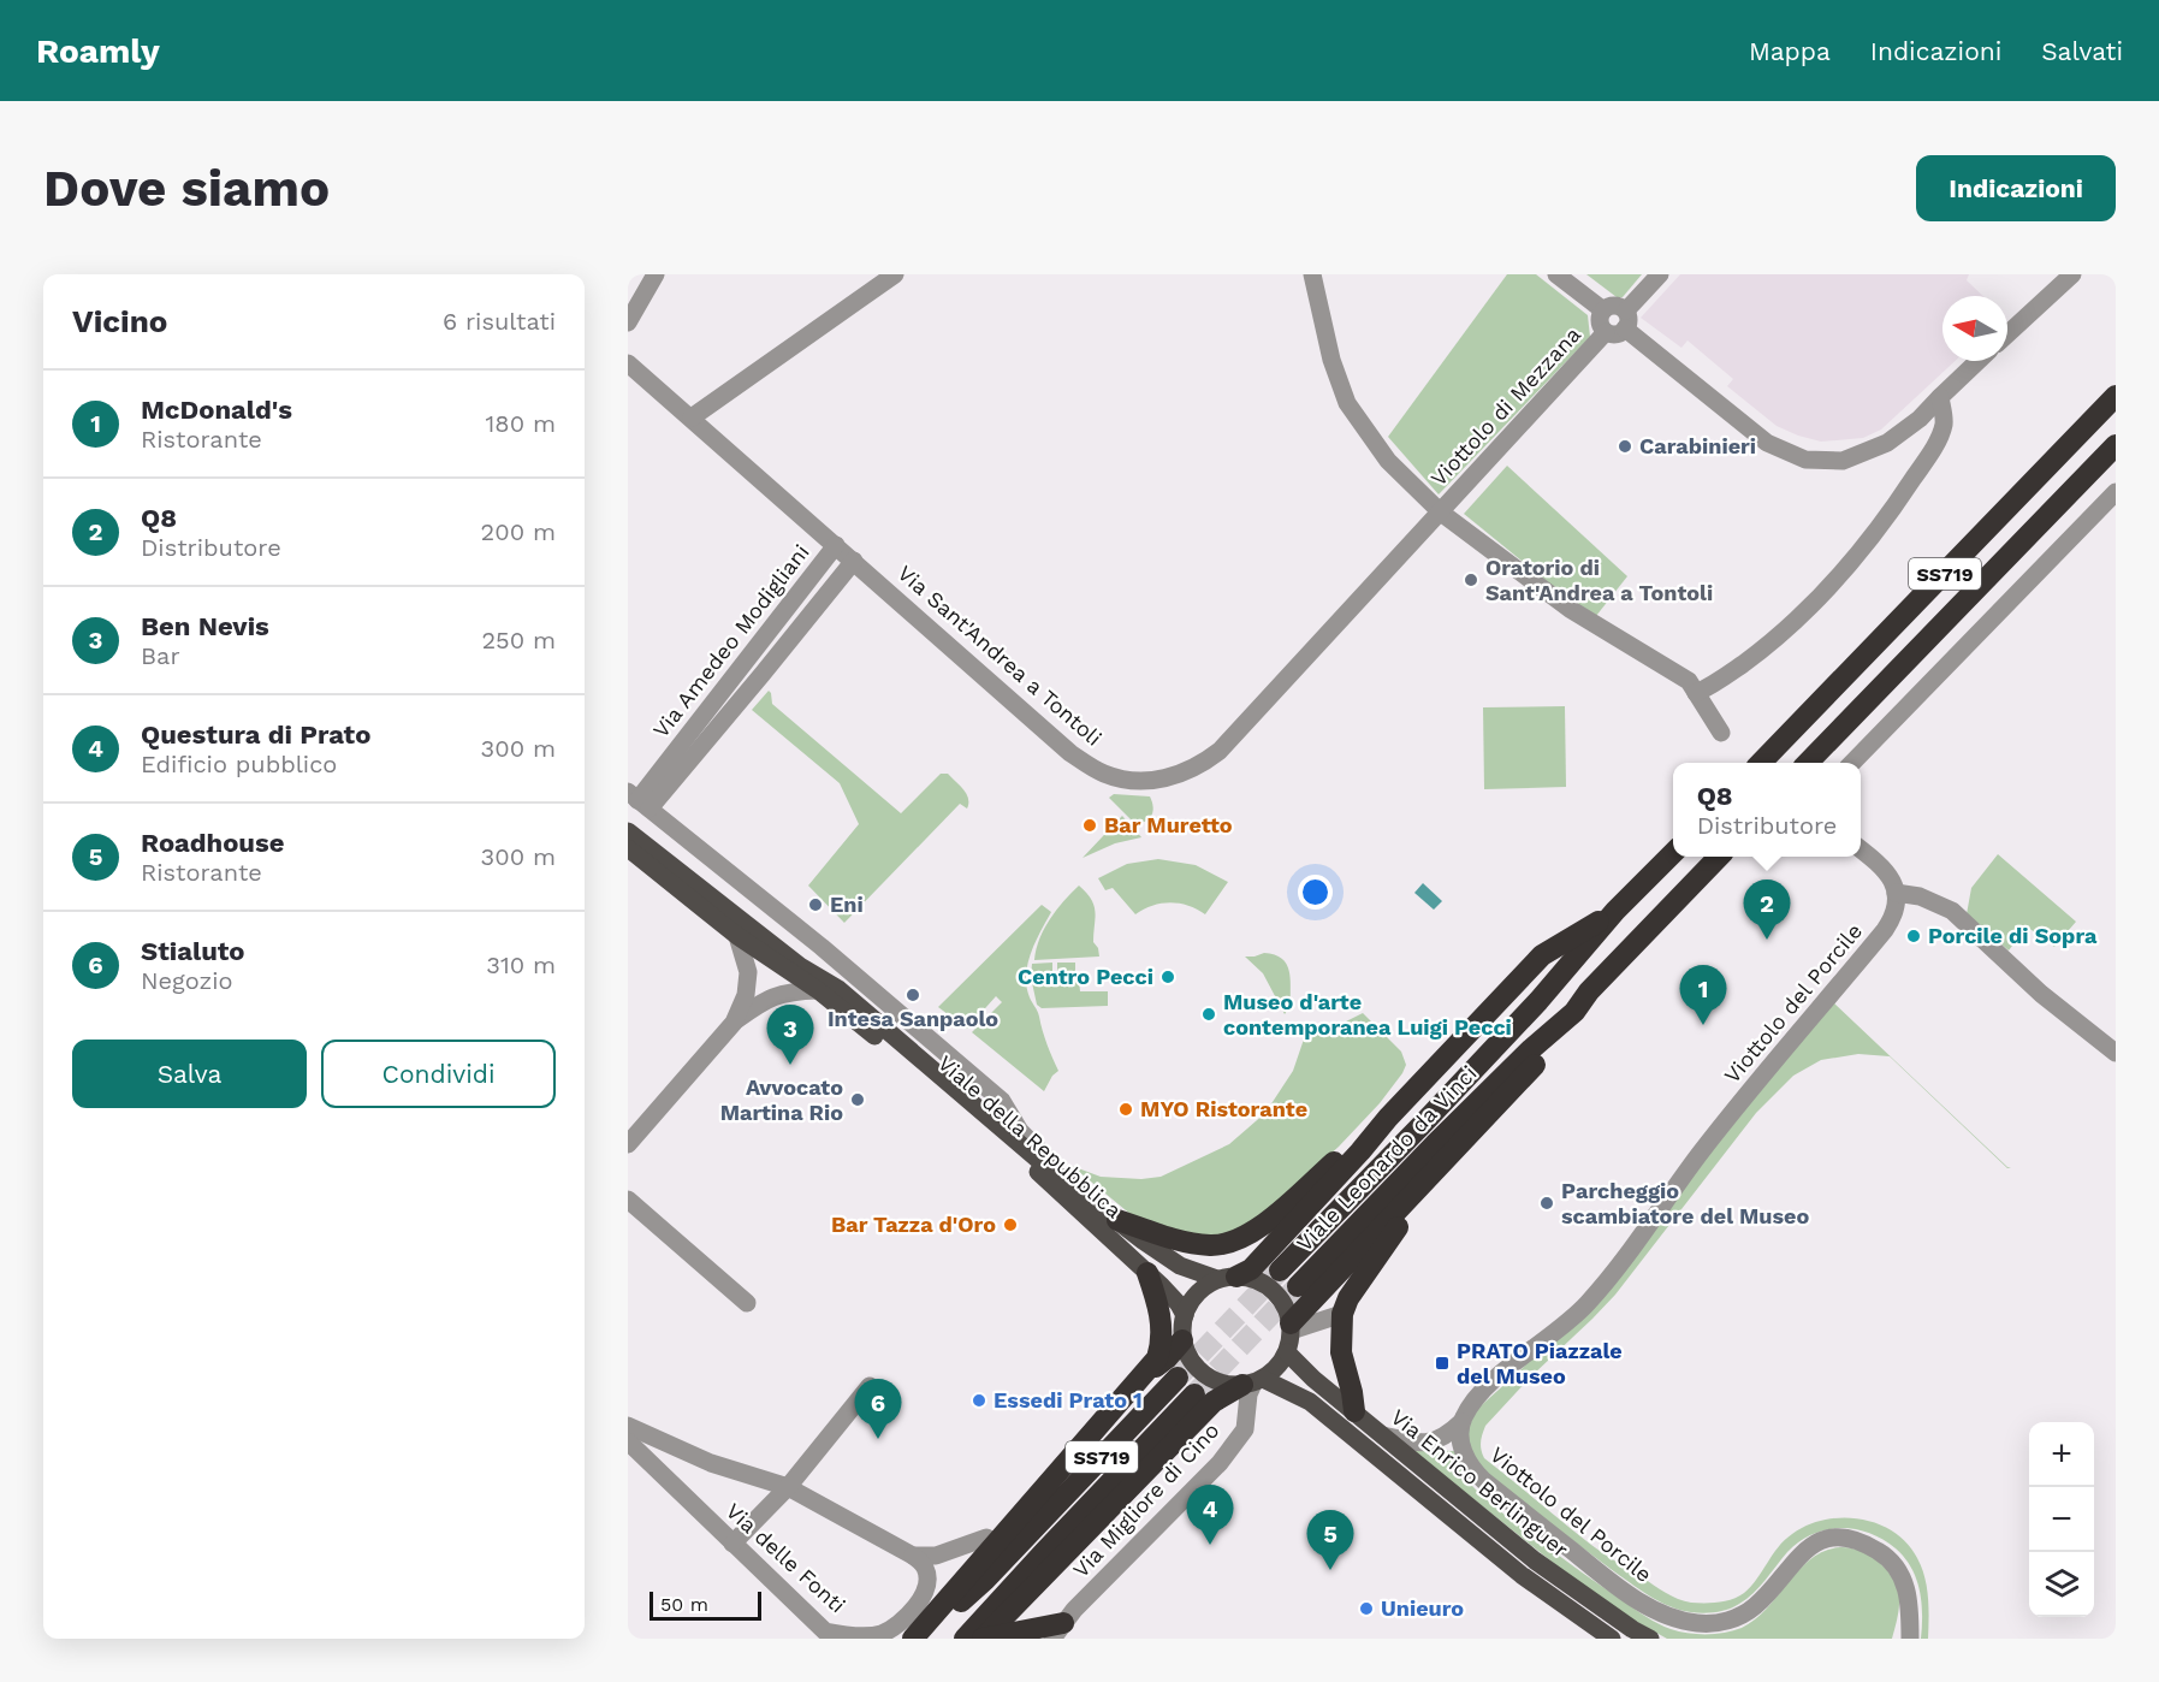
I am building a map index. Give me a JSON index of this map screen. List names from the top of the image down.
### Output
{
  "streets": {
    "highway": ["SS719", "Viale Leonardo da Vinci"],
    "main road": ["Viale della Repubblica", "Via Enrico Berlinguer"],
    "street": [
      "Viottolo di Mezzana",
      "Via Amedeo Modigliani",
      "Via Sant'Andrea a Tontoli",
      "Viottolo del Porcile",
      "Via Migliore di Cino",
      "Via delle Fonti"
    ]
  },
  "crossings": [
    ["Viottolo di Mezzana", "Via Sant'Andrea a Tontoli"],
    ["Via Amedeo Modigliani", "Via Sant'Andrea a Tontoli"],
    ["Via Amedeo Modigliani", "Viale della Repubblica"],
    ["Viale della Repubblica", "Via Enrico Berlinguer"],
    ["Viale della Repubblica", "Via Migliore di Cino"],
    ["Via Enrico Berlinguer", "Via Migliore di Cino"]
  ],
  "places": {
    "other": [
      "Carabinieri",
      "Oratorio di Sant'Andrea a Tontoli",
      "Bar Muretto",
      "Eni",
      "Porcile di Sopra",
      "Centro Pecci",
      "Intesa Sanpaolo",
      "Museo d'arte contemporanea Luigi Pecci",
      "Avvocato Martina Rio",
      "MYO Ristorante",
      "Parcheggio scambiatore del Museo",
      "Bar Tazza d'Oro",
      "Essedi Prato 1",
      "Unieuro"
    ],
    "transit": ["PRATO Piazzale del Museo"]
  },
  "scale_bar": "50 m",
  "north": "left",
  "page": {
    "header": "Roamly",
    "nav": ["Mappa", "Indicazioni", "Salvati"],
    "buttons": [
      "Indicazioni",
      ["Salva", "Condividi"]
    ],
    "title": "Dove siamo",
    "heading": ["Vicino", "6 risultati"],
    "list": [
      {
        "mark": "1",
        "name": "McDonald's",
        "note": "Ristorante",
        "value": "180 m"
      },
      {
        "mark": "2",
        "name": "Q8",
        "note": "Distributore",
        "value": "200 m"
      },
      {
        "mark": "3",
        "name": "Ben Nevis",
        "note": "Bar",
        "value": "250 m"
      },
      {
        "mark": "4",
        "name": "Questura di Prato",
        "note": "Edificio pubblico",
        "value": "300 m"
      },
      {
        "mark": "5",
        "name": "Roadhouse",
        "note": "Ristorante",
        "value": "300 m"
      },
      {
        "mark": "6",
        "name": "Stialuto",
        "note": "Negozio",
        "value": "310 m"
      }
    ],
    "popup": ["Q8", "Distributore"],
    "pins": [
      "2",
      "1",
      "3",
      "6",
      "4",
      "5"
    ],
    "map_buttons": ["+", "−"],
    "scale": "50 m"
  }
}
